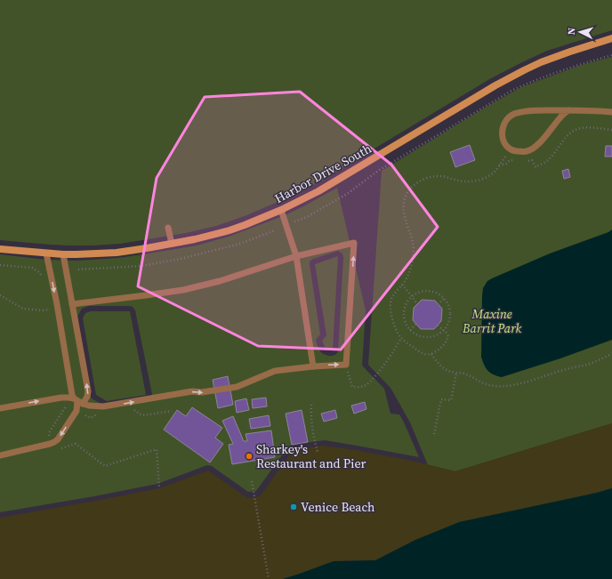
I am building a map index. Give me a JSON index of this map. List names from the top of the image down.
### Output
{
  "streets": {
    "street": ["Harbor Drive South"]
  },
  "parks": ["Maxine Barrit Park"],
  "places": ["Sharkey's Restaurant and Pier", "Venice Beach"],
  "north": "left"
}
